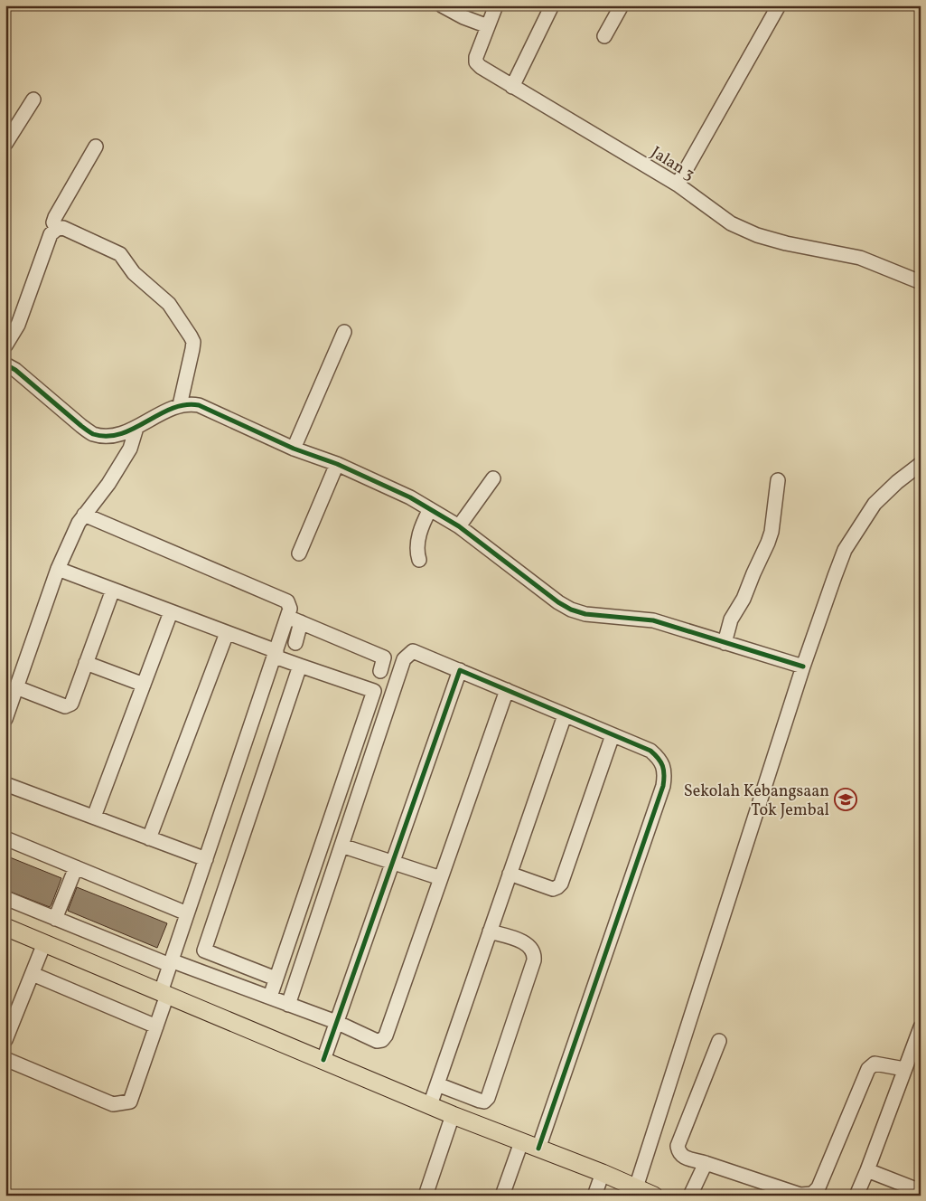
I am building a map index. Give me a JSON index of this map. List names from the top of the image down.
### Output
{
  "streets": {
    "street": ["Jalan 3"]
  },
  "places": {
    "school or university": ["Sekolah Kebangsaan Tok Jembal"]
  }
}
